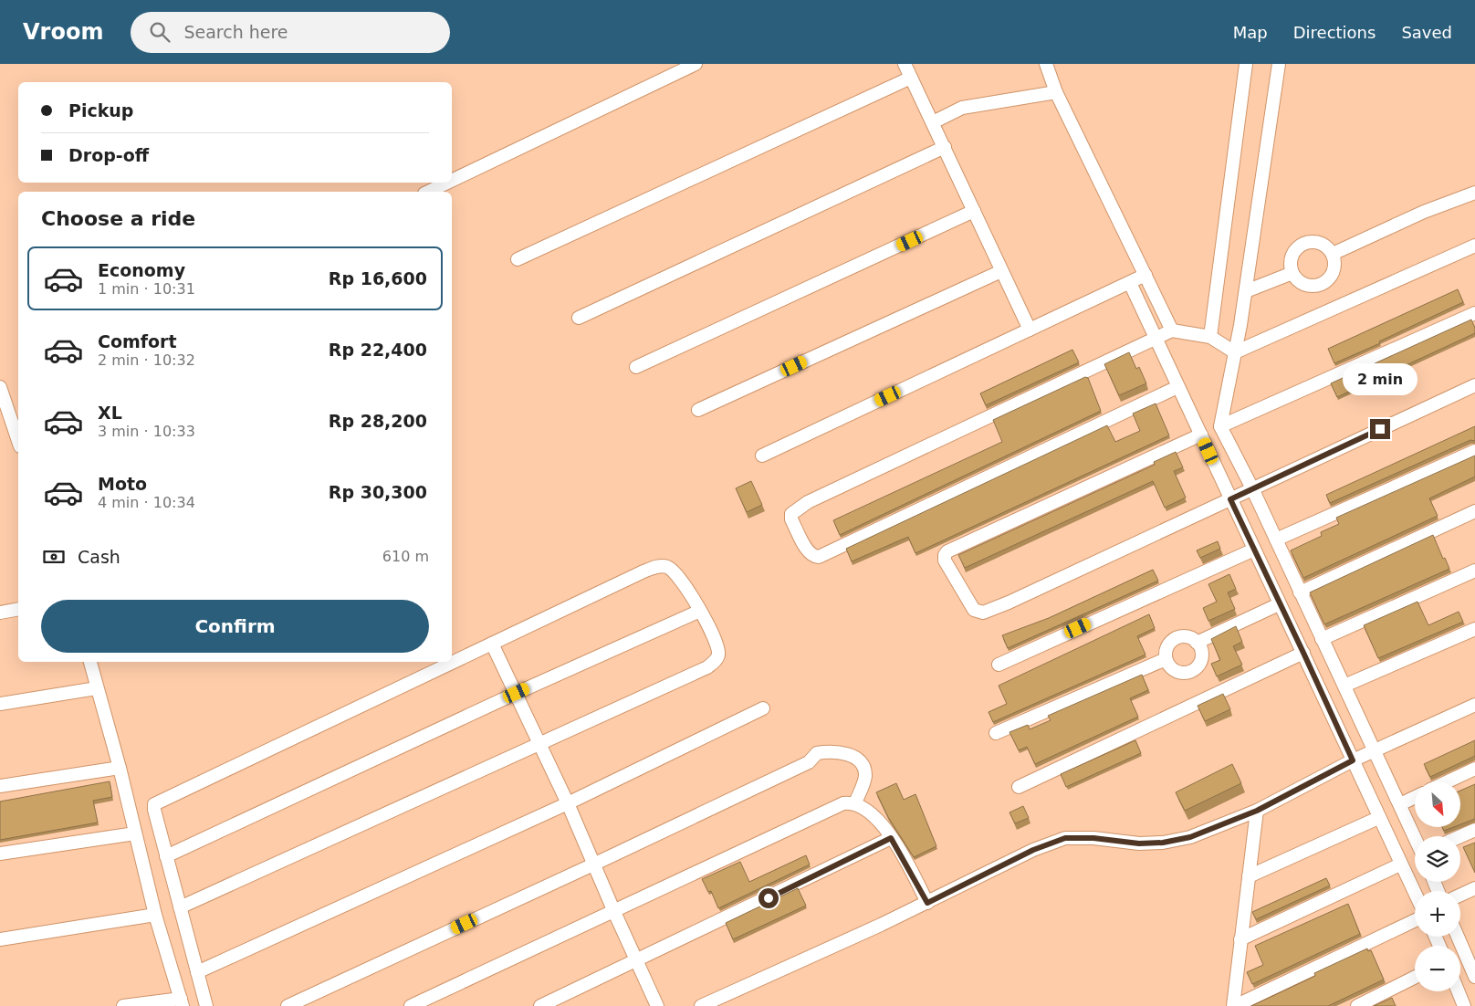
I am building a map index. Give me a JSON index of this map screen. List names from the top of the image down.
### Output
{
  "north": "bottom right",
  "page": {
    "header": "Vroom",
    "search": "Search here",
    "nav": ["Map", "Directions", "Saved"],
    "banner": ["Pickup", "Drop-off"],
    "heading": "Choose a ride",
    "list": [
      {
        "name": "Economy",
        "note": "1 min · 10:31",
        "value": "Rp 16,600"
      },
      {
        "name": "Comfort",
        "note": "2 min · 10:32",
        "value": "Rp 22,400"
      },
      {
        "name": "XL",
        "note": "3 min · 10:33",
        "value": "Rp 28,200"
      },
      {
        "name": "Moto",
        "note": "4 min · 10:34",
        "value": "Rp 30,300"
      }
    ],
    "bubble": "2 min",
    "pay": ["Cash", "610 m"],
    "buttons": "Confirm",
    "map_buttons": ["+", "−"]
  }
}
